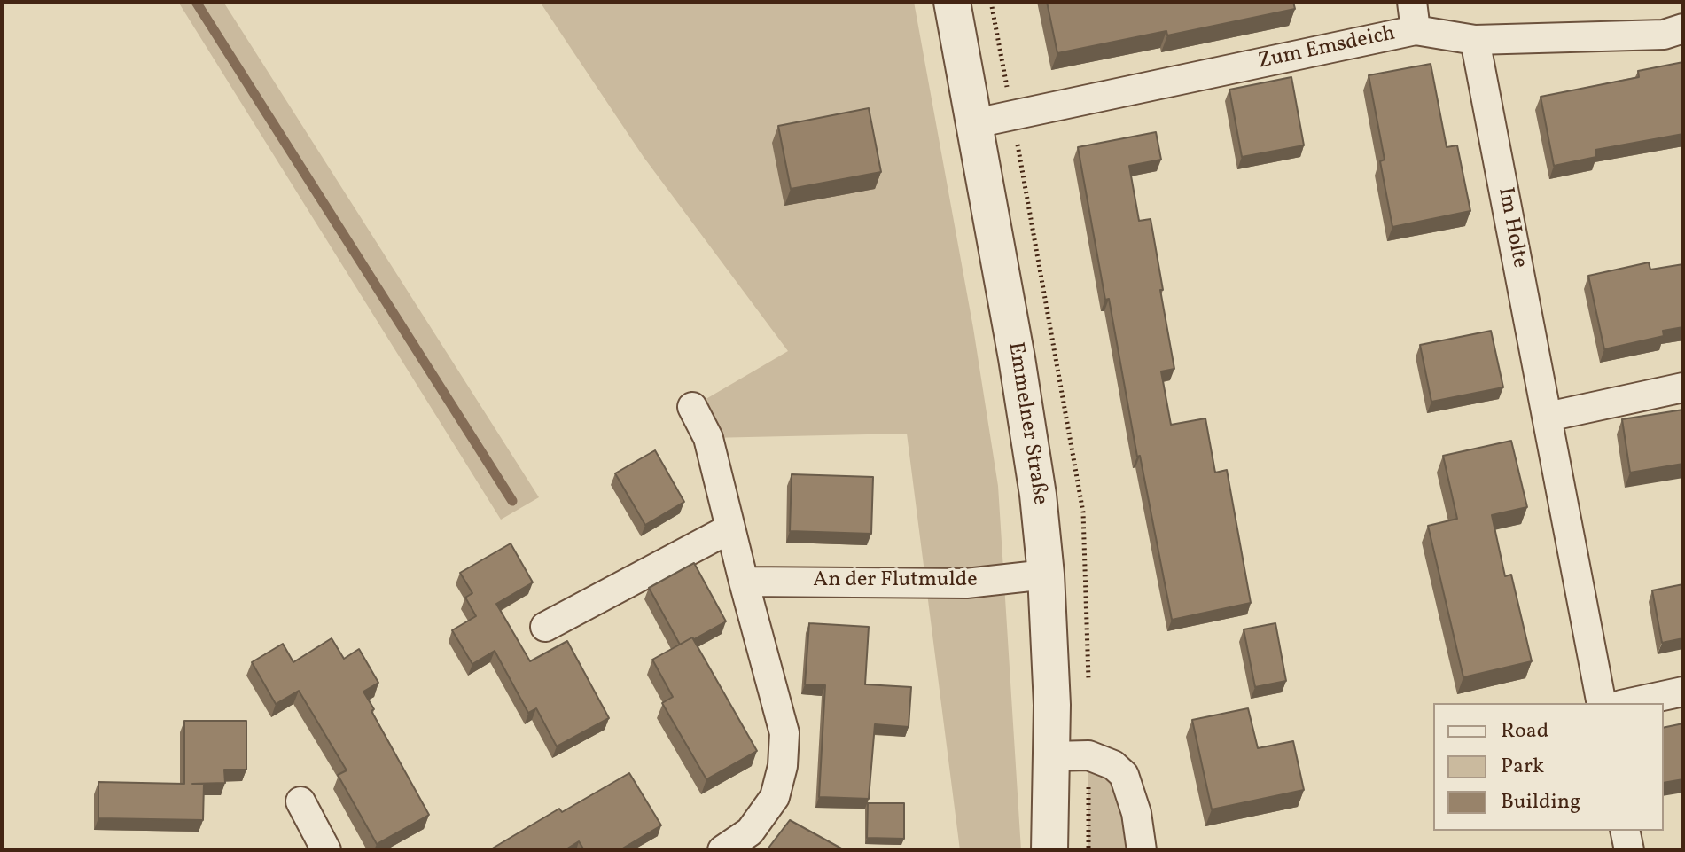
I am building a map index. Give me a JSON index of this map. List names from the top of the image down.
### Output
{
  "streets": {
    "street": [
      "Zum Emsdeich",
      "Im Holte",
      "Emmelner Straße",
      "An der Flutmulde"
    ]
  },
  "crossings": [
    ["Zum Emsdeich", "Im Holte"],
    ["Zum Emsdeich", "Emmelner Straße"],
    ["Emmelner Straße", "An der Flutmulde"]
  ],
  "legend": ["Road", "Park", "Building"]
}
